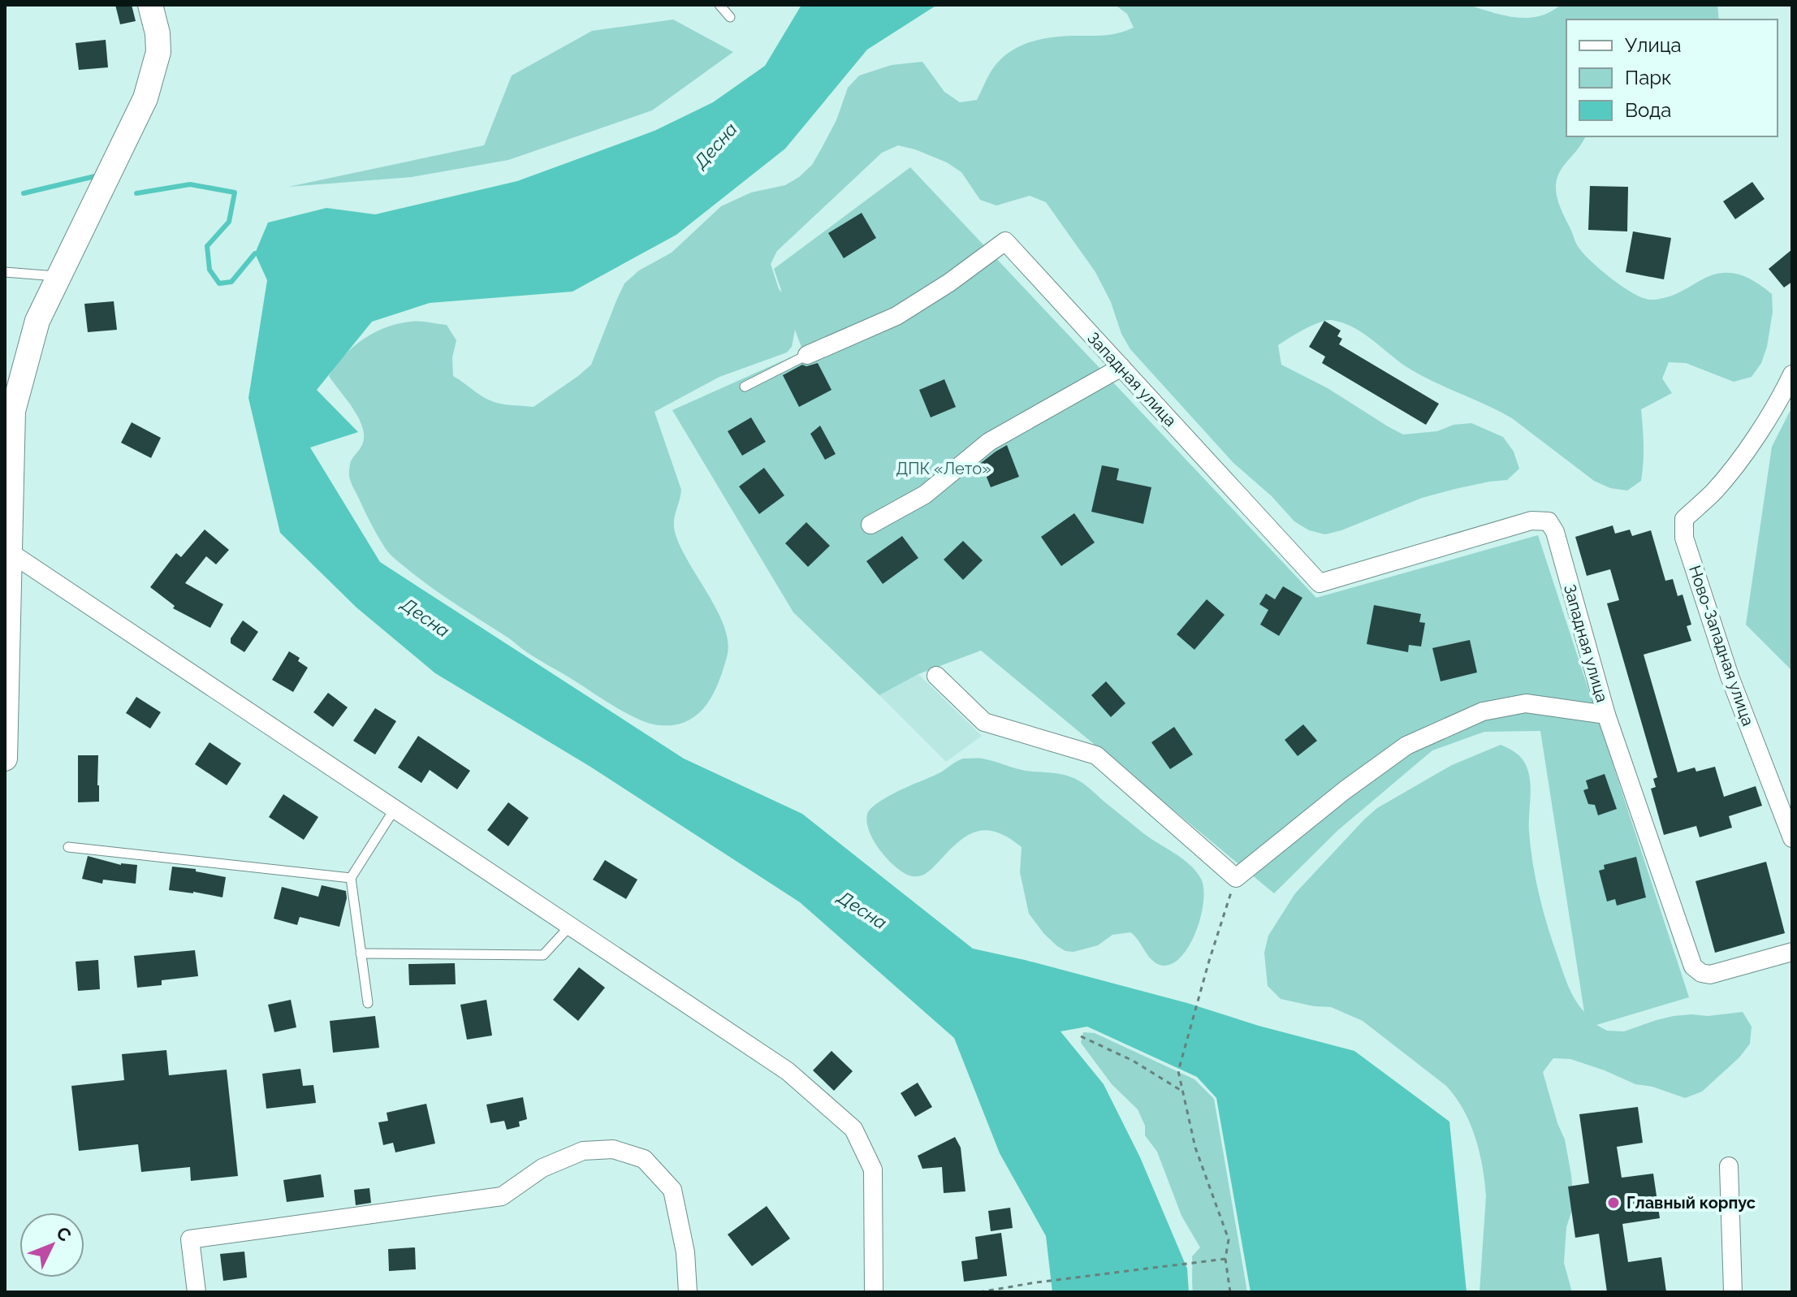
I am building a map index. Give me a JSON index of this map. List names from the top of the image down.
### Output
{
  "streets": {
    "street": ["Западная улица", "Ново-Западная улица"]
  },
  "water": ["Десна"],
  "parks": ["ДПК «Лето»"],
  "places": ["Главный корпус"],
  "legend": ["Улица", "Парк", "Вода"],
  "north": "top right"
}
